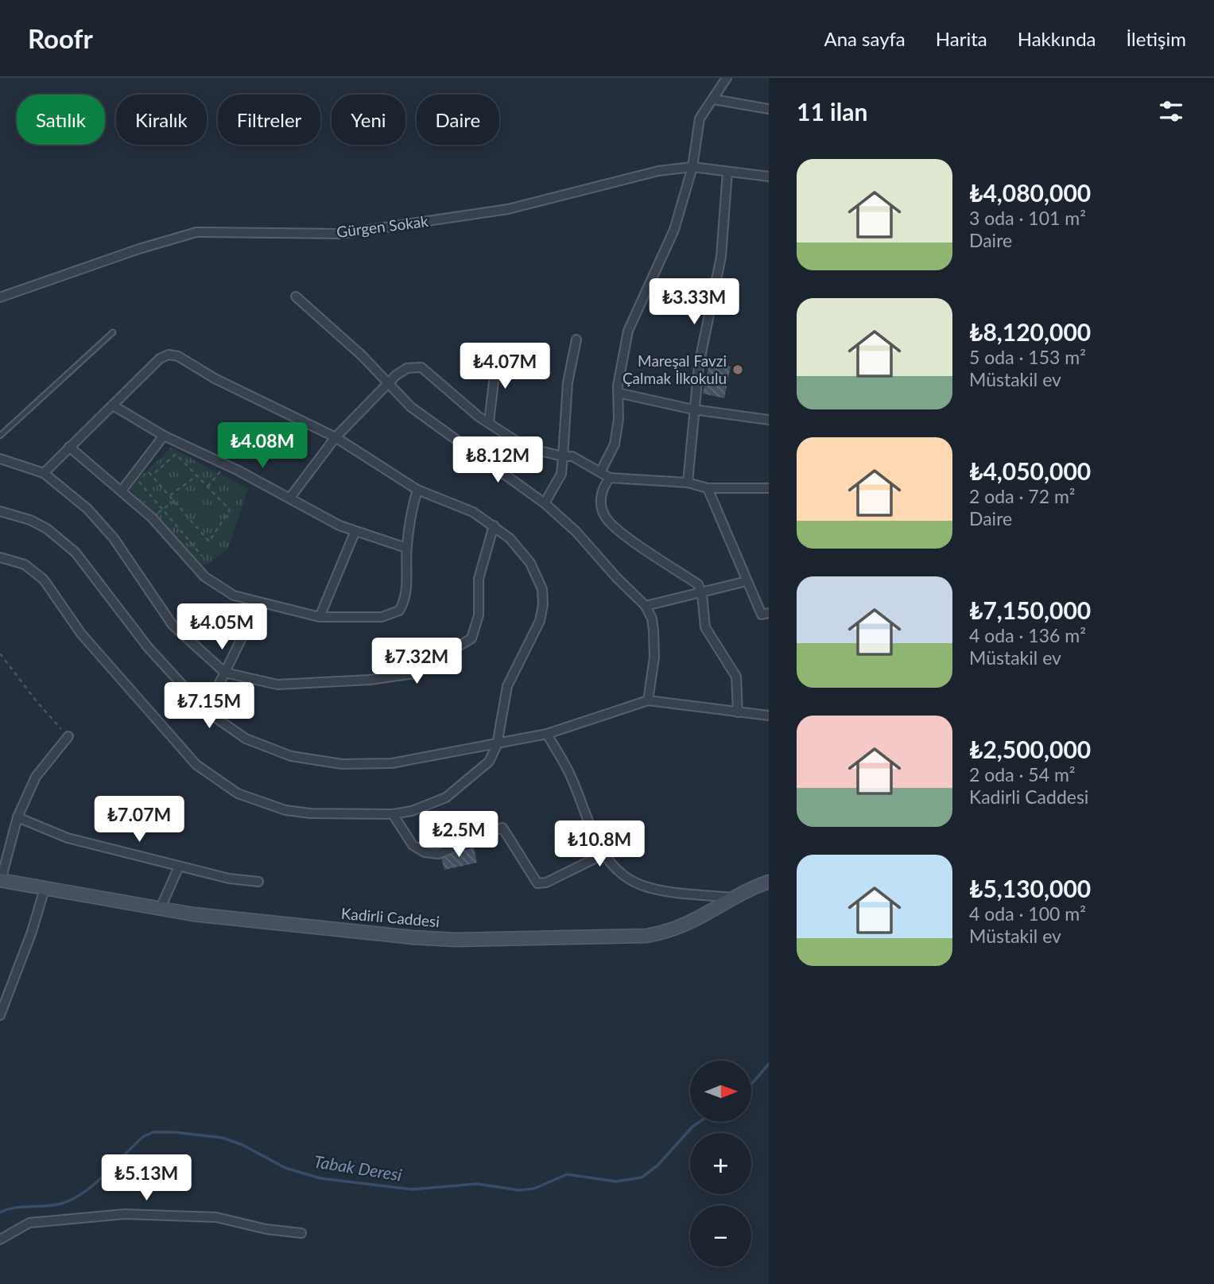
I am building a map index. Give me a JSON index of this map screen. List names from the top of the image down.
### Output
{
  "streets": {
    "main road": ["Kadirli Caddesi"],
    "street": ["Gürgen Sokak"]
  },
  "water": ["Tabak Deresi"],
  "places": ["Mareşal Favzi Çalmak İlkokulu"],
  "north": "right",
  "page": {
    "header": "Roofr",
    "nav": [
      "Ana sayfa",
      "Harita",
      "Hakkında",
      "İletişim"
    ],
    "heading": "11 ilan",
    "chip": [
      "Satılık",
      "Kiralık",
      "Filtreler",
      "Yeni",
      "Daire"
    ],
    "list": [
      {
        "name": "₺4,080,000",
        "note": "3 oda · 101 m² · Daire"
      },
      {
        "name": "₺8,120,000",
        "note": "5 oda · 153 m² · Müstakil ev"
      },
      {
        "name": "₺4,050,000",
        "note": "2 oda · 72 m² · Daire"
      },
      {
        "name": "₺7,150,000",
        "note": "4 oda · 136 m² · Müstakil ev"
      },
      {
        "name": "₺2,500,000",
        "note": "2 oda · 54 m² · Kadirli Caddesi"
      },
      {
        "name": "₺5,130,000",
        "note": "4 oda · 100 m² · Müstakil ev"
      }
    ],
    "price": [
      "₺3.33M",
      "₺4.07M",
      "₺4.08M",
      "₺8.12M",
      "₺4.05M",
      "₺7.32M",
      "₺7.15M",
      "₺7.07M",
      "₺2.5M",
      "₺10.8M",
      "₺5.13M"
    ],
    "map_buttons": ["+", "−"]
  }
}
